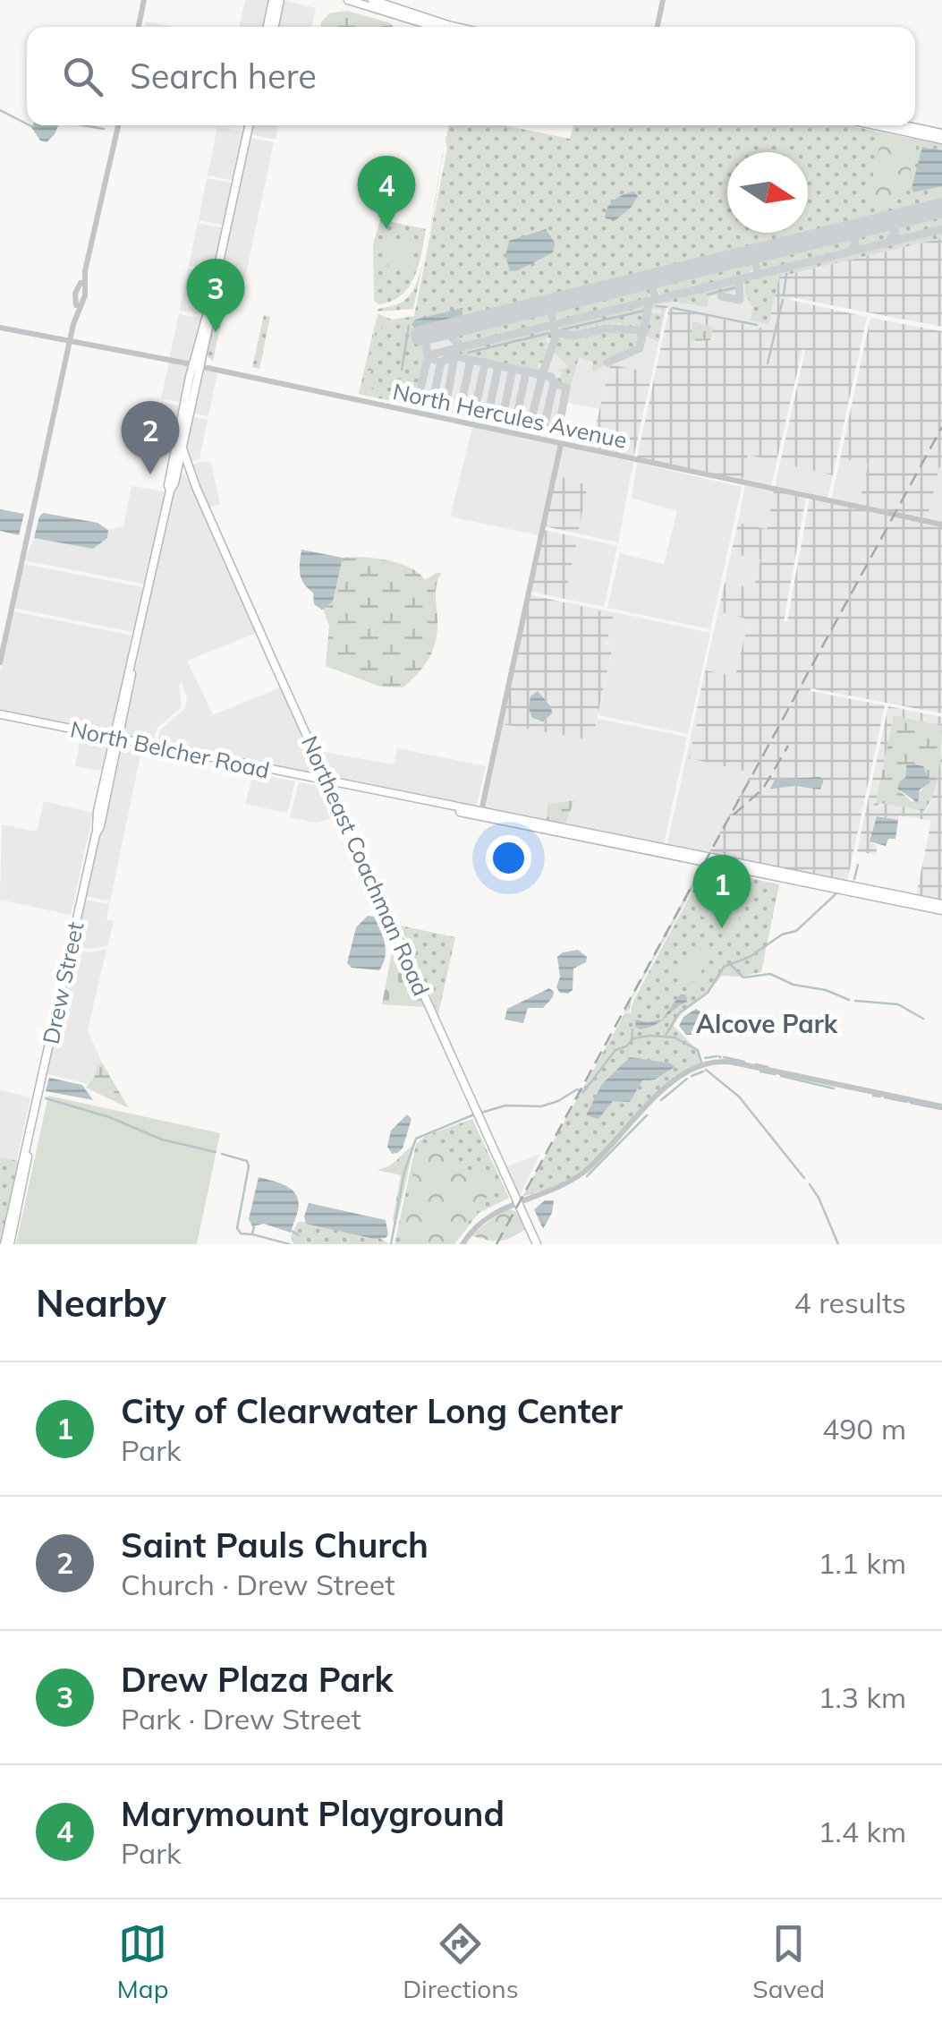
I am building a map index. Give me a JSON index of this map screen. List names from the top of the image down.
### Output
{
  "streets": {
    "main road": ["North Belcher Road", "Northeast Coachman Road", "Drew Street"],
    "street": ["North Hercules Avenue"]
  },
  "crossings": [
    ["North Hercules Avenue", "Drew Street"],
    ["North Belcher Road", "Northeast Coachman Road"],
    ["North Belcher Road", "Drew Street"],
    ["Northeast Coachman Road", "Drew Street"]
  ],
  "districts": ["Alcove Park"],
  "north": "right",
  "page": {
    "search": "Search here",
    "pins": [
      "4",
      "3",
      "2",
      "1"
    ],
    "heading": ["Nearby", "4 results"],
    "list": [
      {
        "mark": "1",
        "name": "City of Clearwater Long Center",
        "note": "Park",
        "value": "490 m"
      },
      {
        "mark": "2",
        "name": "Saint Pauls Church",
        "note": "Church · Drew Street",
        "value": "1.1 km"
      },
      {
        "mark": "3",
        "name": "Drew Plaza Park",
        "note": "Park · Drew Street",
        "value": "1.3 km"
      },
      {
        "mark": "4",
        "name": "Marymount Playground",
        "note": "Park",
        "value": "1.4 km"
      }
    ],
    "nav": ["Map", "Directions", "Saved"]
  }
}
